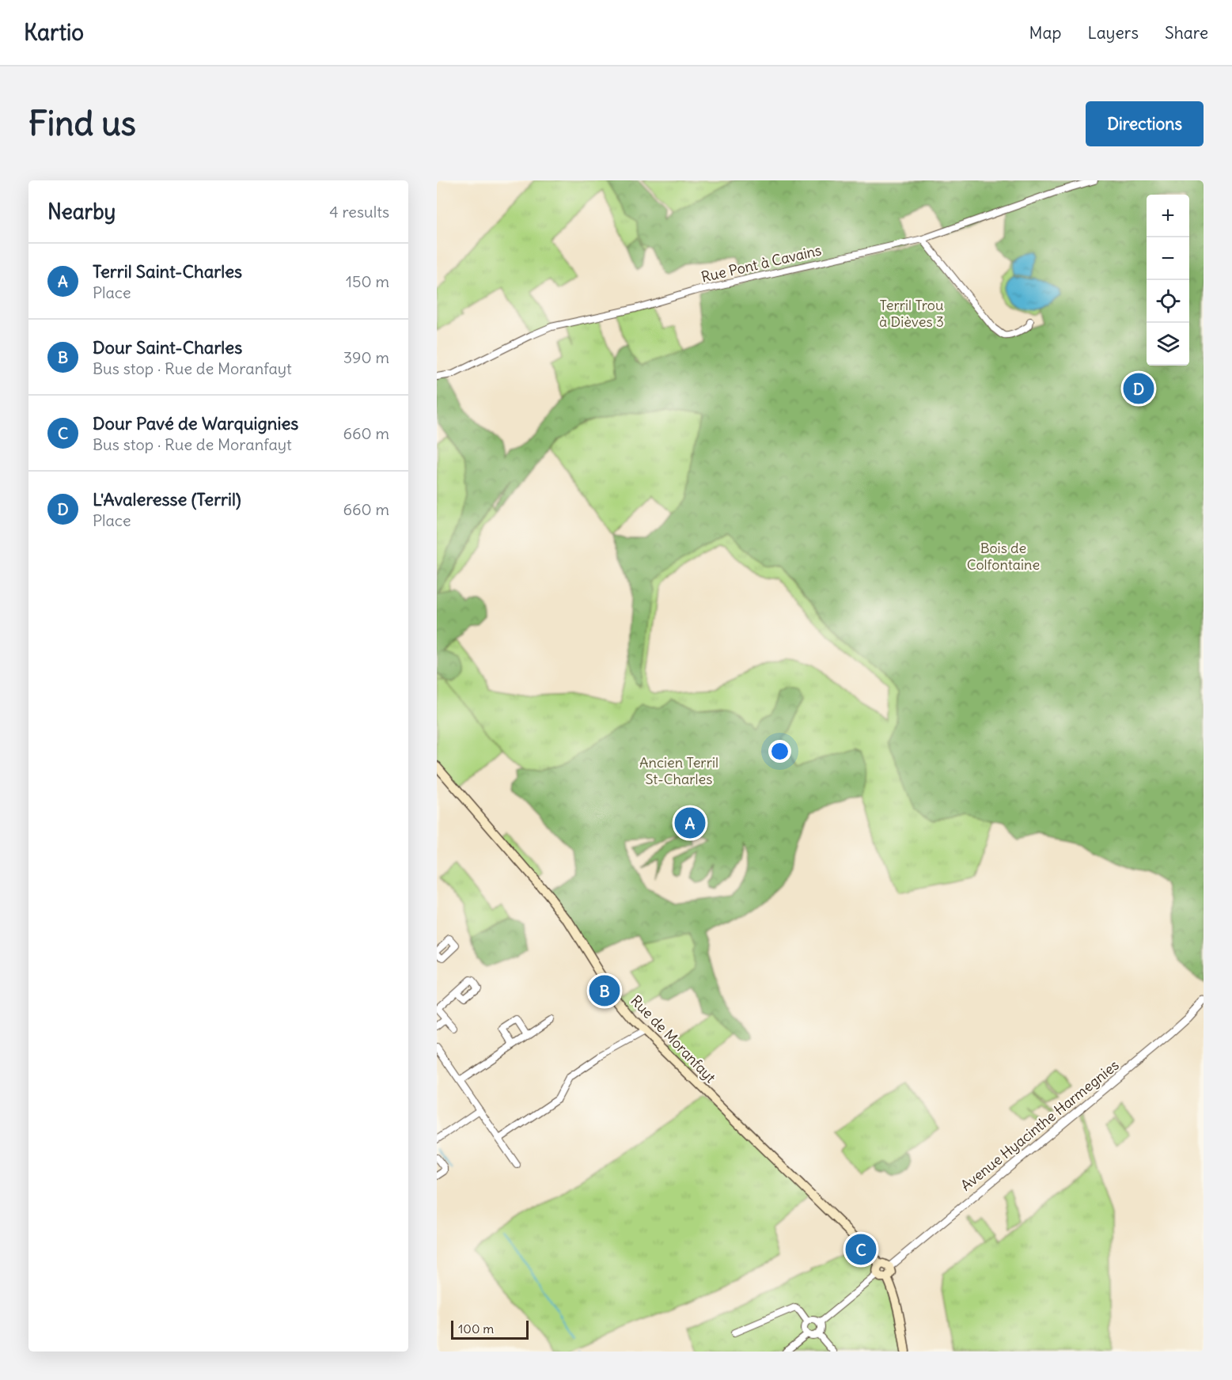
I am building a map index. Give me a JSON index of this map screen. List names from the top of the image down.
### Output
{
  "streets": {
    "main road": ["Rue de Moranfayt"],
    "street": ["Rue Pont à Cavains", "Avenue Hyacinthe Harmegnies"]
  },
  "crossings": [
    ["Rue de Moranfayt", "Avenue Hyacinthe Harmegnies"]
  ],
  "parks": ["Terril Trou à Dièves 3", "Bois de Colfontaine", "Ancien Terril St-Charles"],
  "scale_bar": "100 m",
  "page": {
    "header": "Kartio",
    "nav": ["Map", "Layers", "Share"],
    "buttons": "Directions",
    "title": "Find us",
    "heading": ["Nearby", "4 results"],
    "map_buttons": ["+", "−"],
    "list": [
      {
        "mark": "A",
        "name": "Terril Saint-Charles",
        "note": "Place",
        "value": "150 m"
      },
      {
        "mark": "B",
        "name": "Dour Saint-Charles",
        "note": "Bus stop · Rue de Moranfayt",
        "value": "390 m"
      },
      {
        "mark": "C",
        "name": "Dour Pavé de Warquignies",
        "note": "Bus stop · Rue de Moranfayt",
        "value": "660 m"
      },
      {
        "mark": "D",
        "name": "L'Avaleresse (Terril)",
        "note": "Place",
        "value": "660 m"
      }
    ],
    "pins": [
      "D",
      "A",
      "B",
      "C"
    ],
    "scale": "100 m"
  }
}
